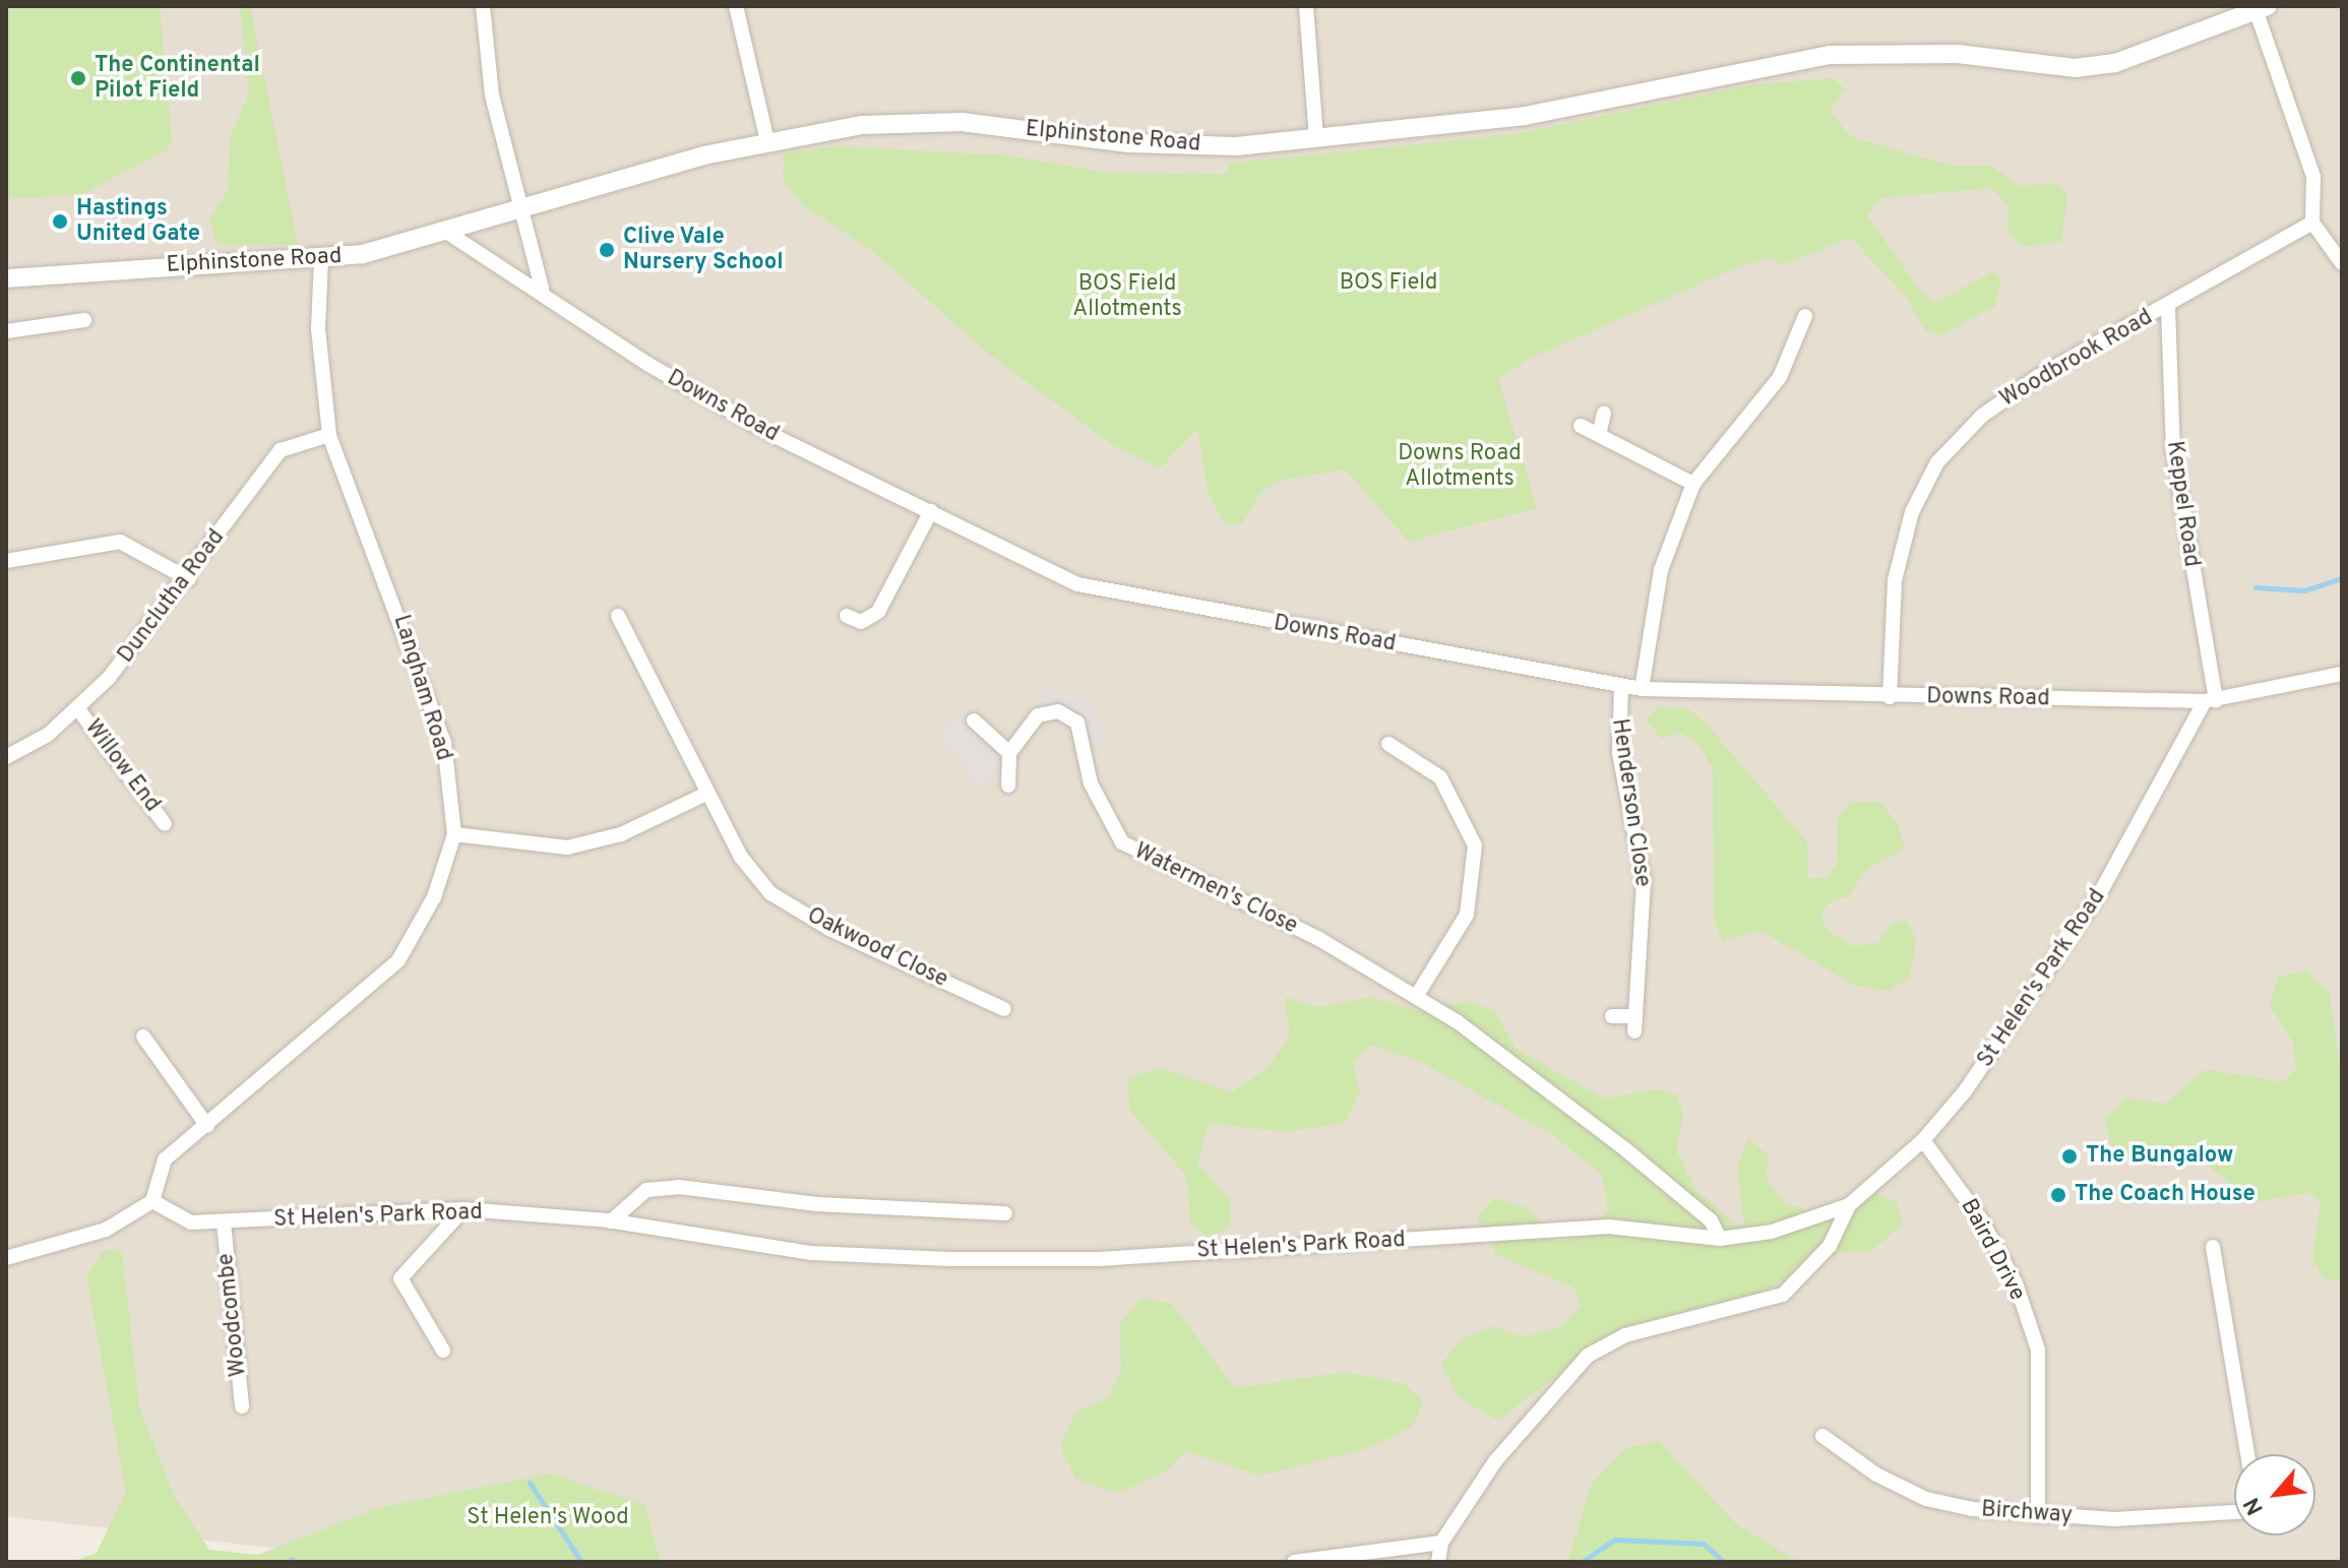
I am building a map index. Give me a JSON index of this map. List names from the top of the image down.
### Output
{
  "streets": {
    "street": [
      "Elphinstone Road",
      "Woodbrook Road",
      "Downs Road",
      "Keppel Road",
      "Dunclutha Road",
      "Langham Road",
      "Willow End",
      "Henderson Close",
      "Watermen's Close",
      "Oakwood Close",
      "St Helen's Park Road",
      "Baird Drive",
      "Woodcombe",
      "Birchway"
    ]
  },
  "crossings": [
    ["Elphinstone Road", "Downs Road"],
    ["Elphinstone Road", "Langham Road"],
    ["Woodbrook Road", "Downs Road"],
    ["Woodbrook Road", "Keppel Road"],
    ["Downs Road", "Keppel Road"],
    ["Downs Road", "Henderson Close"],
    ["Downs Road", "St Helen's Park Road"],
    ["Keppel Road", "St Helen's Park Road"],
    ["Dunclutha Road", "Langham Road"],
    ["Dunclutha Road", "Willow End"],
    ["Langham Road", "St Helen's Park Road"],
    ["Watermen's Close", "St Helen's Park Road"],
    ["St Helen's Park Road", "Baird Drive"],
    ["St Helen's Park Road", "Woodcombe"],
    ["Baird Drive", "Birchway"]
  ],
  "parks": [
    "BOS Field Allotments",
    "BOS Field",
    "Downs Road Allotments",
    "St Helen's Wood"
  ],
  "places": [
    "The Continental Pilot Field",
    "Hastings United Gate",
    "Clive Vale Nursery School",
    "The Bungalow",
    "The Coach House"
  ],
  "north": "bottom left"
}
